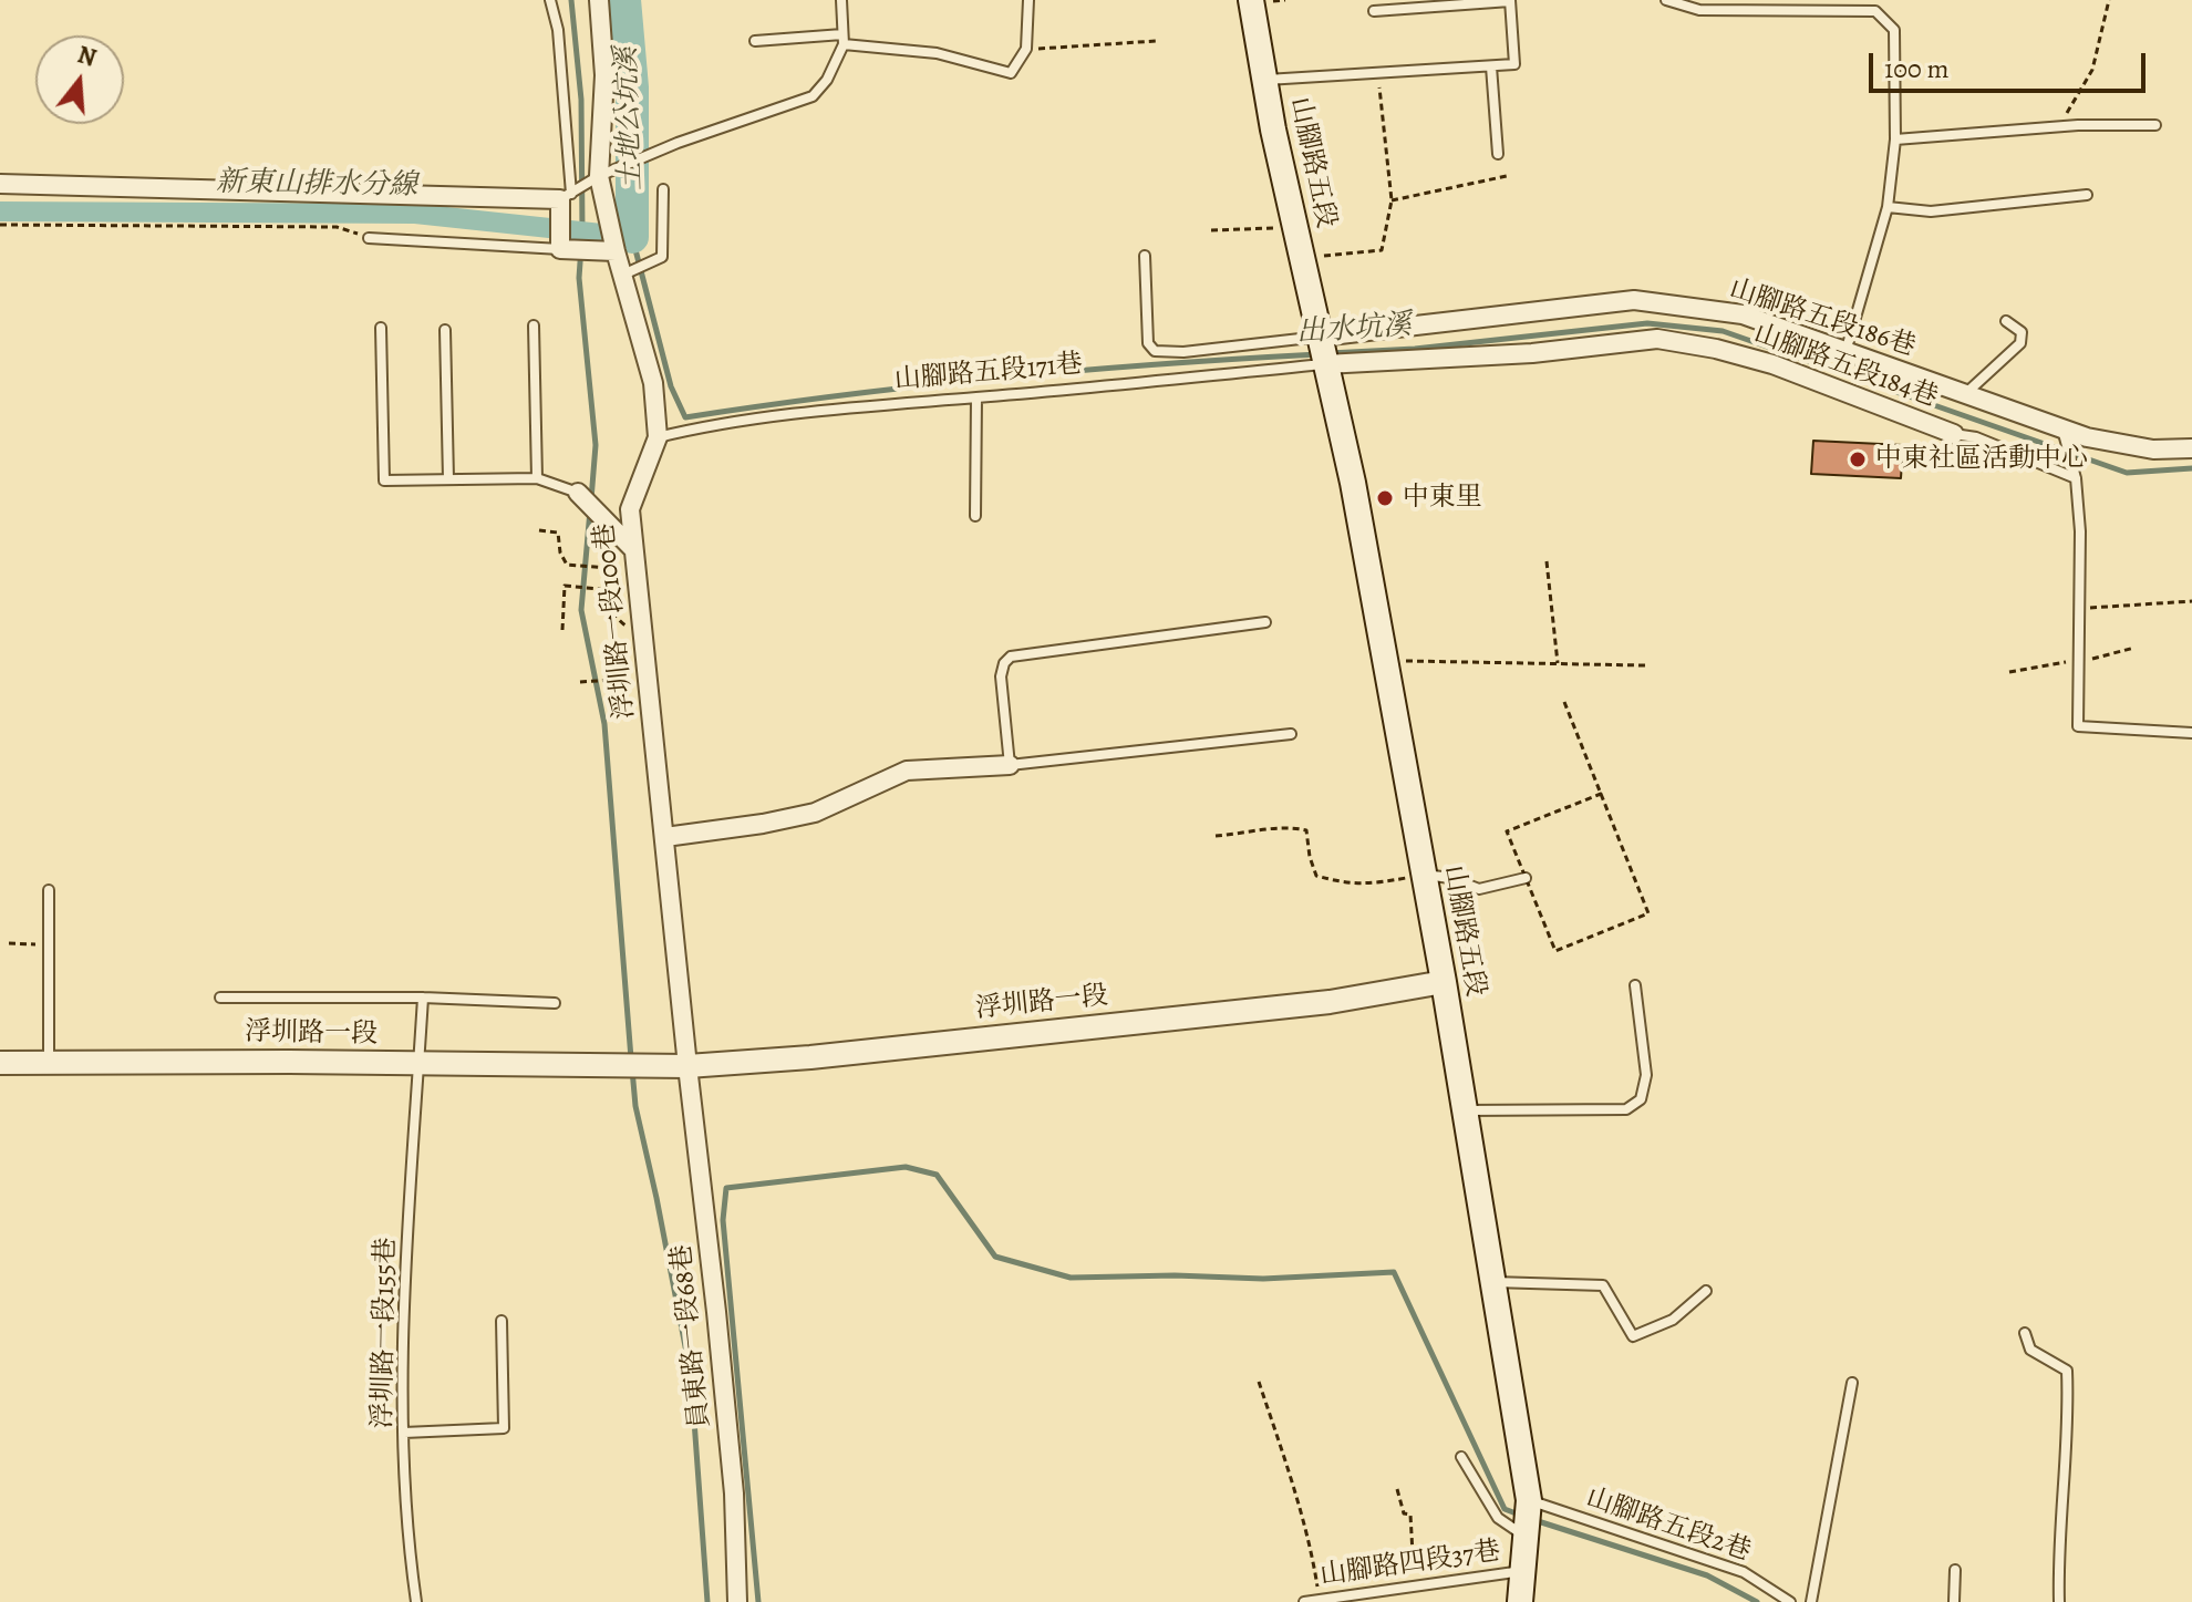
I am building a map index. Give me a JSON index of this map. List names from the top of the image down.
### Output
{
  "streets": {
    "main road": ["山腳路五段"],
    "street": [
      "山腳路五段186巷",
      "山腳路五段184巷",
      "浮圳路一段100巷",
      "浮圳路一段",
      "員東路一段68巷"
    ],
    "lane": [
      "山腳路五段171巷",
      "浮圳路一段155巷",
      "山腳路五段2巷",
      "山腳路四段37巷"
    ]
  },
  "crossings": [
    ["山腳路五段", "山腳路五段186巷"],
    ["山腳路五段", "山腳路五段184巷"],
    ["山腳路五段", "山腳路五段171巷"],
    ["山腳路五段", "浮圳路一段"],
    ["山腳路五段", "山腳路五段2巷"],
    ["山腳路五段", "山腳路四段37巷"],
    ["山腳路五段184巷", "山腳路五段171巷"],
    ["山腳路五段171巷", "浮圳路一段100巷"],
    ["浮圳路一段100巷", "浮圳路一段"],
    ["浮圳路一段100巷", "員東路一段68巷"],
    ["浮圳路一段", "浮圳路一段155巷"],
    ["浮圳路一段", "員東路一段68巷"]
  ],
  "water": ["土地公坑溪", "新東山排水分線", "出水坑溪"],
  "places": ["中東社區活動中心", "中東里"],
  "scale_bar": "100 m",
  "north": "top"
}
